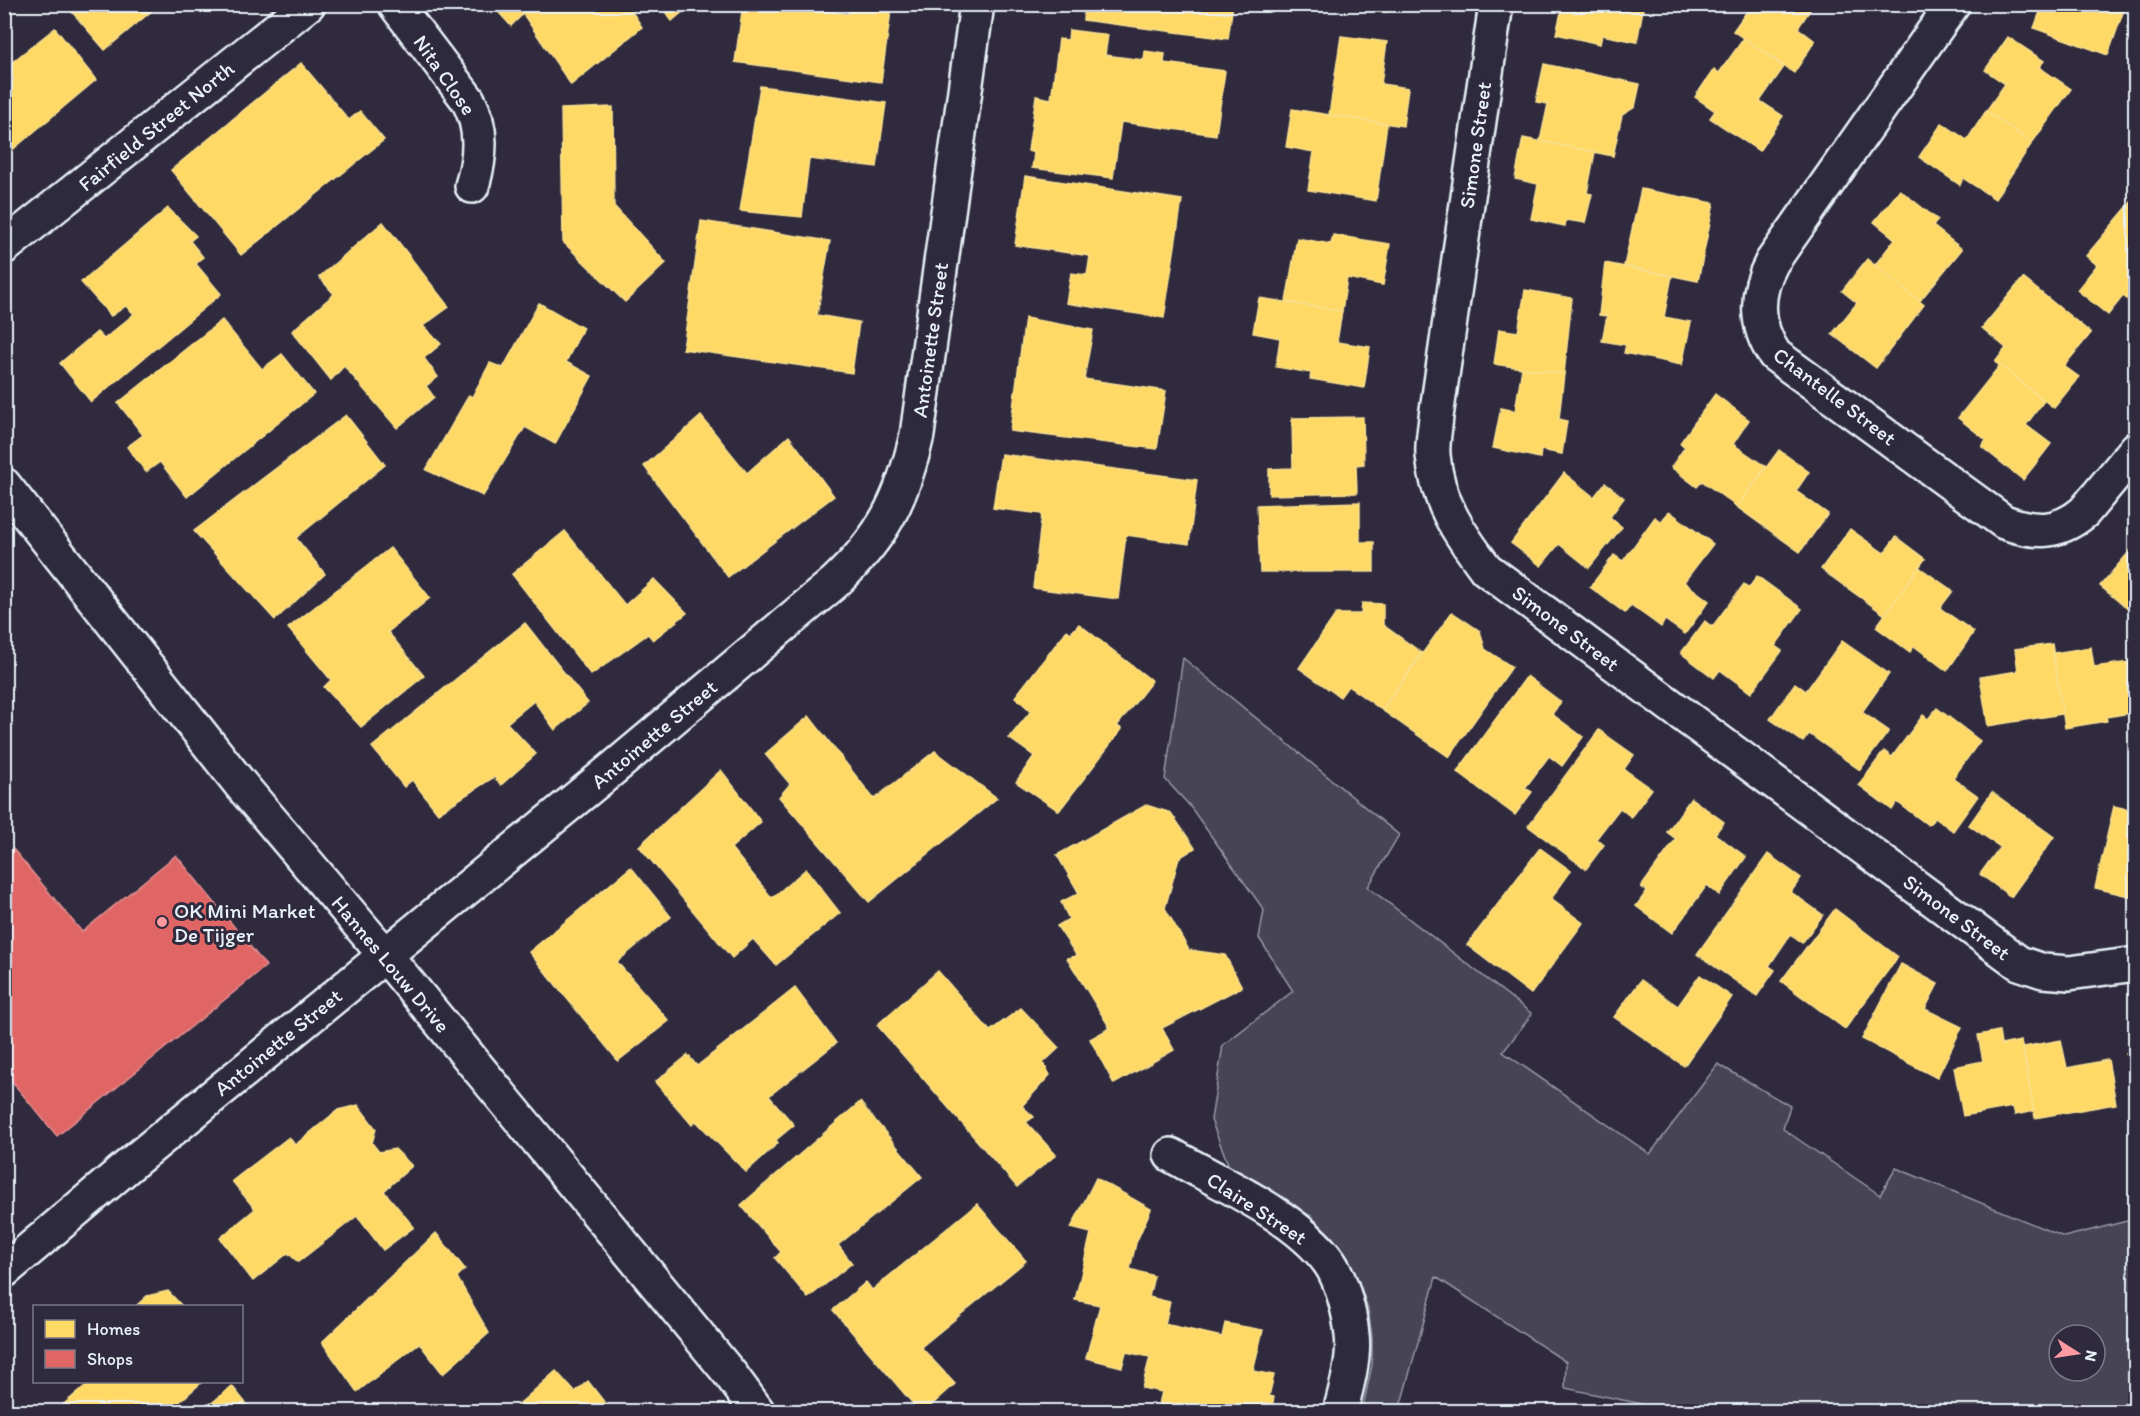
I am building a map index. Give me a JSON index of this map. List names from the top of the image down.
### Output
{
  "streets": {
    "street": [
      "Nita Close",
      "Fairfield Street North",
      "Simone Street",
      "Antoinette Street",
      "Chantelle Street",
      "Hannes Louw Drive",
      "Claire Street"
    ]
  },
  "crossings": [
    ["Antoinette Street", "Hannes Louw Drive"]
  ],
  "places": ["OK Mini Market De Tijger"],
  "legend": ["Homes", "Shops"],
  "north": "right"
}
